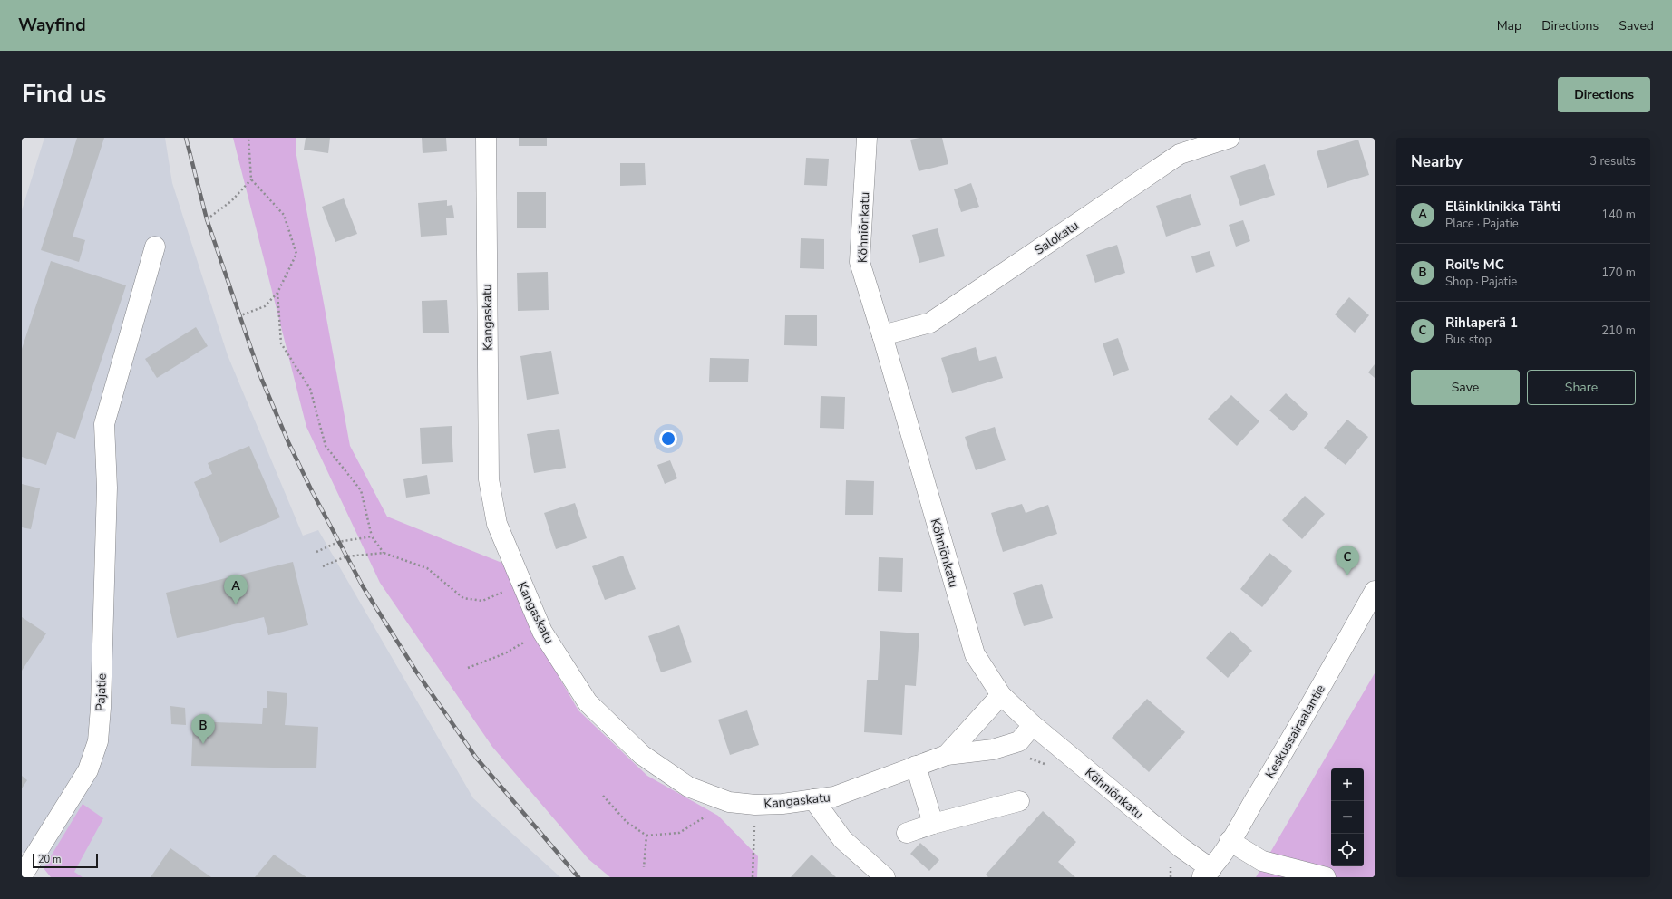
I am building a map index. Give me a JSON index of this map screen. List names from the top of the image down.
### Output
{
  "streets": {
    "street": [
      "Köhniönkatu",
      "Salokatu",
      "Kangaskatu",
      "Pajatie",
      "Keskussairaalantie"
    ]
  },
  "crossings": [
    ["Köhniönkatu", "Salokatu"],
    ["Köhniönkatu", "Kangaskatu"],
    ["Köhniönkatu", "Keskussairaalantie"]
  ],
  "scale_bar": "20 m",
  "page": {
    "header": "Wayfind",
    "nav": ["Map", "Directions", "Saved"],
    "title": "Find us",
    "buttons": [
      "Directions",
      ["Save", "Share"]
    ],
    "heading": ["Nearby", "3 results"],
    "list": [
      {
        "mark": "A",
        "name": "Eläinklinikka Tähti",
        "note": "Place · Pajatie",
        "value": "140 m"
      },
      {
        "mark": "B",
        "name": "Roil's MC",
        "note": "Shop · Pajatie",
        "value": "170 m"
      },
      {
        "mark": "C",
        "name": "Rihlaperä 1",
        "note": "Bus stop",
        "value": "210 m"
      }
    ],
    "pins": ["C", "A", "B"],
    "map_buttons": ["+", "−"],
    "scale": "20 m"
  }
}
